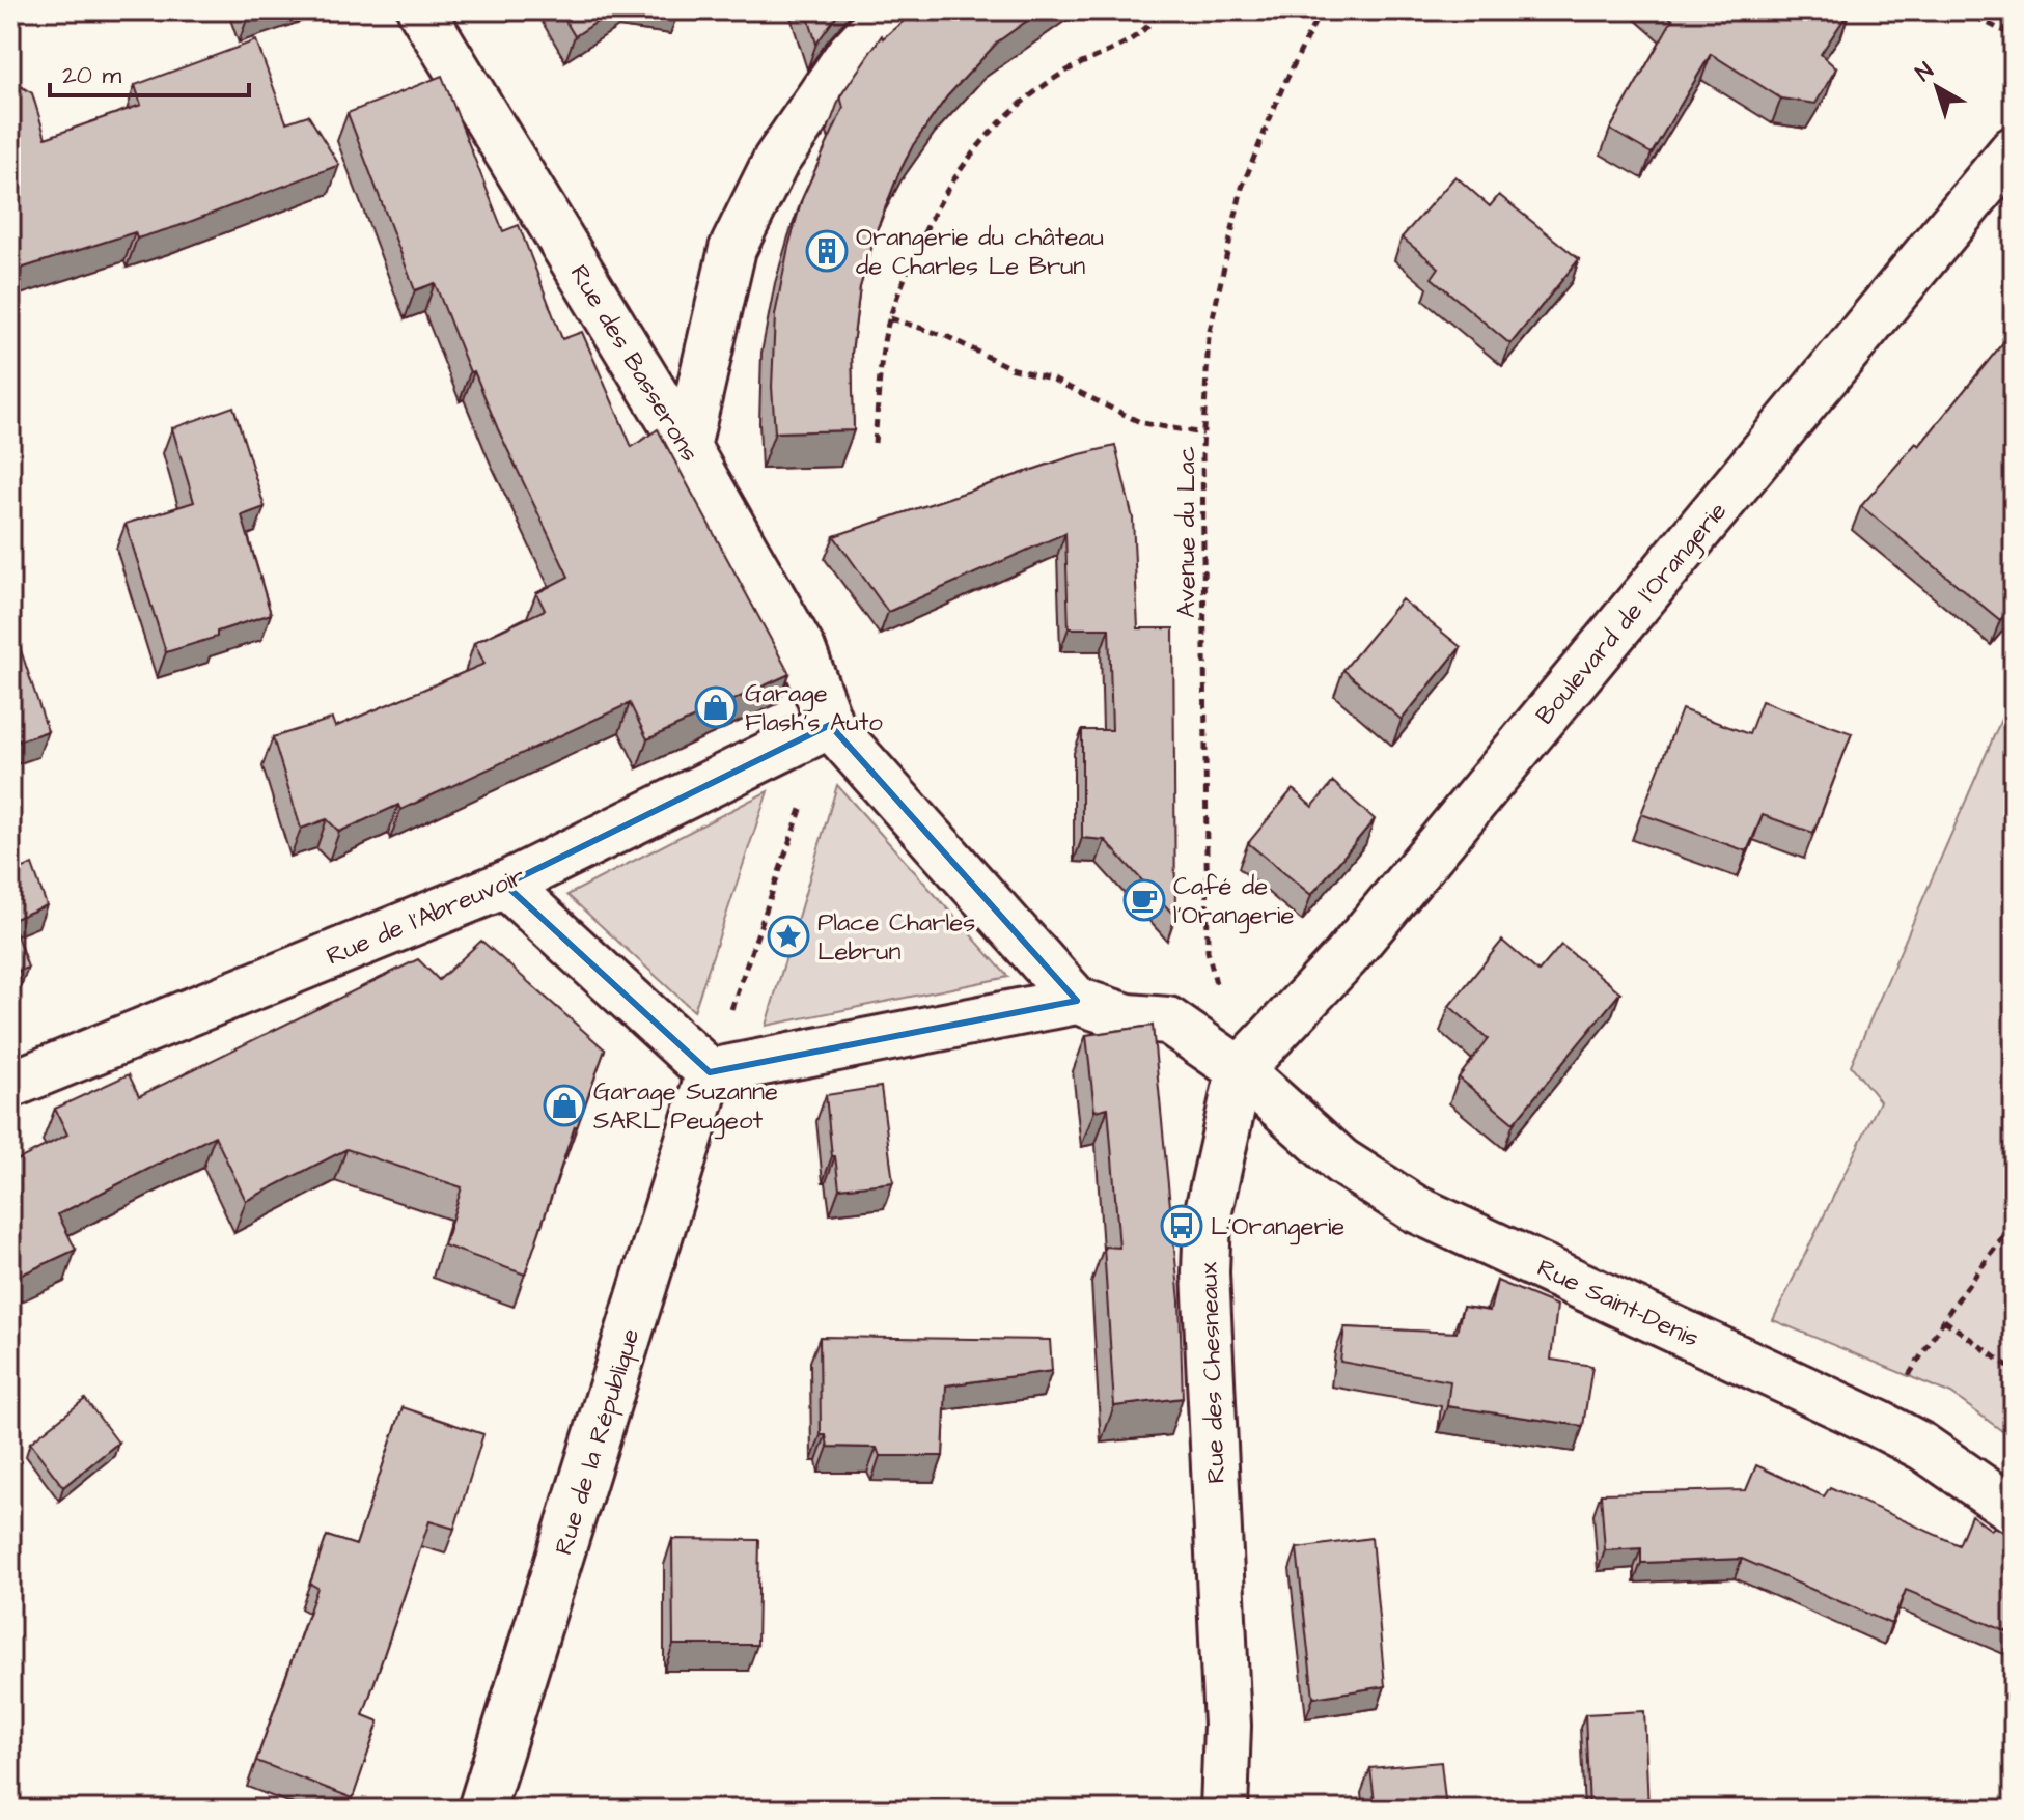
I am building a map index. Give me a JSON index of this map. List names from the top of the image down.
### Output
{
  "streets": {
    "street": [
      "Rue des Basserons",
      "Boulevard de l'Orangerie",
      "Rue de l'Abreuvoir",
      "Rue Saint-Denis",
      "Rue des Chesneaux",
      "Rue de la République"
    ],
    "path": ["Avenue du Lac"]
  },
  "crossings": [
    ["Rue des Basserons", "Rue de l'Abreuvoir"],
    ["Avenue du Lac", "Boulevard de l'Orangerie"],
    ["Avenue du Lac", "Rue Saint-Denis"],
    ["Avenue du Lac", "Rue des Chesneaux"],
    ["Boulevard de l'Orangerie", "Rue Saint-Denis"],
    ["Boulevard de l'Orangerie", "Rue des Chesneaux"],
    ["Rue Saint-Denis", "Rue des Chesneaux"]
  ],
  "places": {
    "building": ["Orangerie du château de Charles Le Brun"],
    "shop": ["Garage Flash's Auto", "Garage Suzanne SARL Peugeot"],
    "cafe": ["Café de l'Orangerie"],
    "place": ["Place Charles Lebrun"],
    "bus stop": ["L'Orangerie"]
  },
  "scale_bar": "20 m",
  "north": "top left"
}
